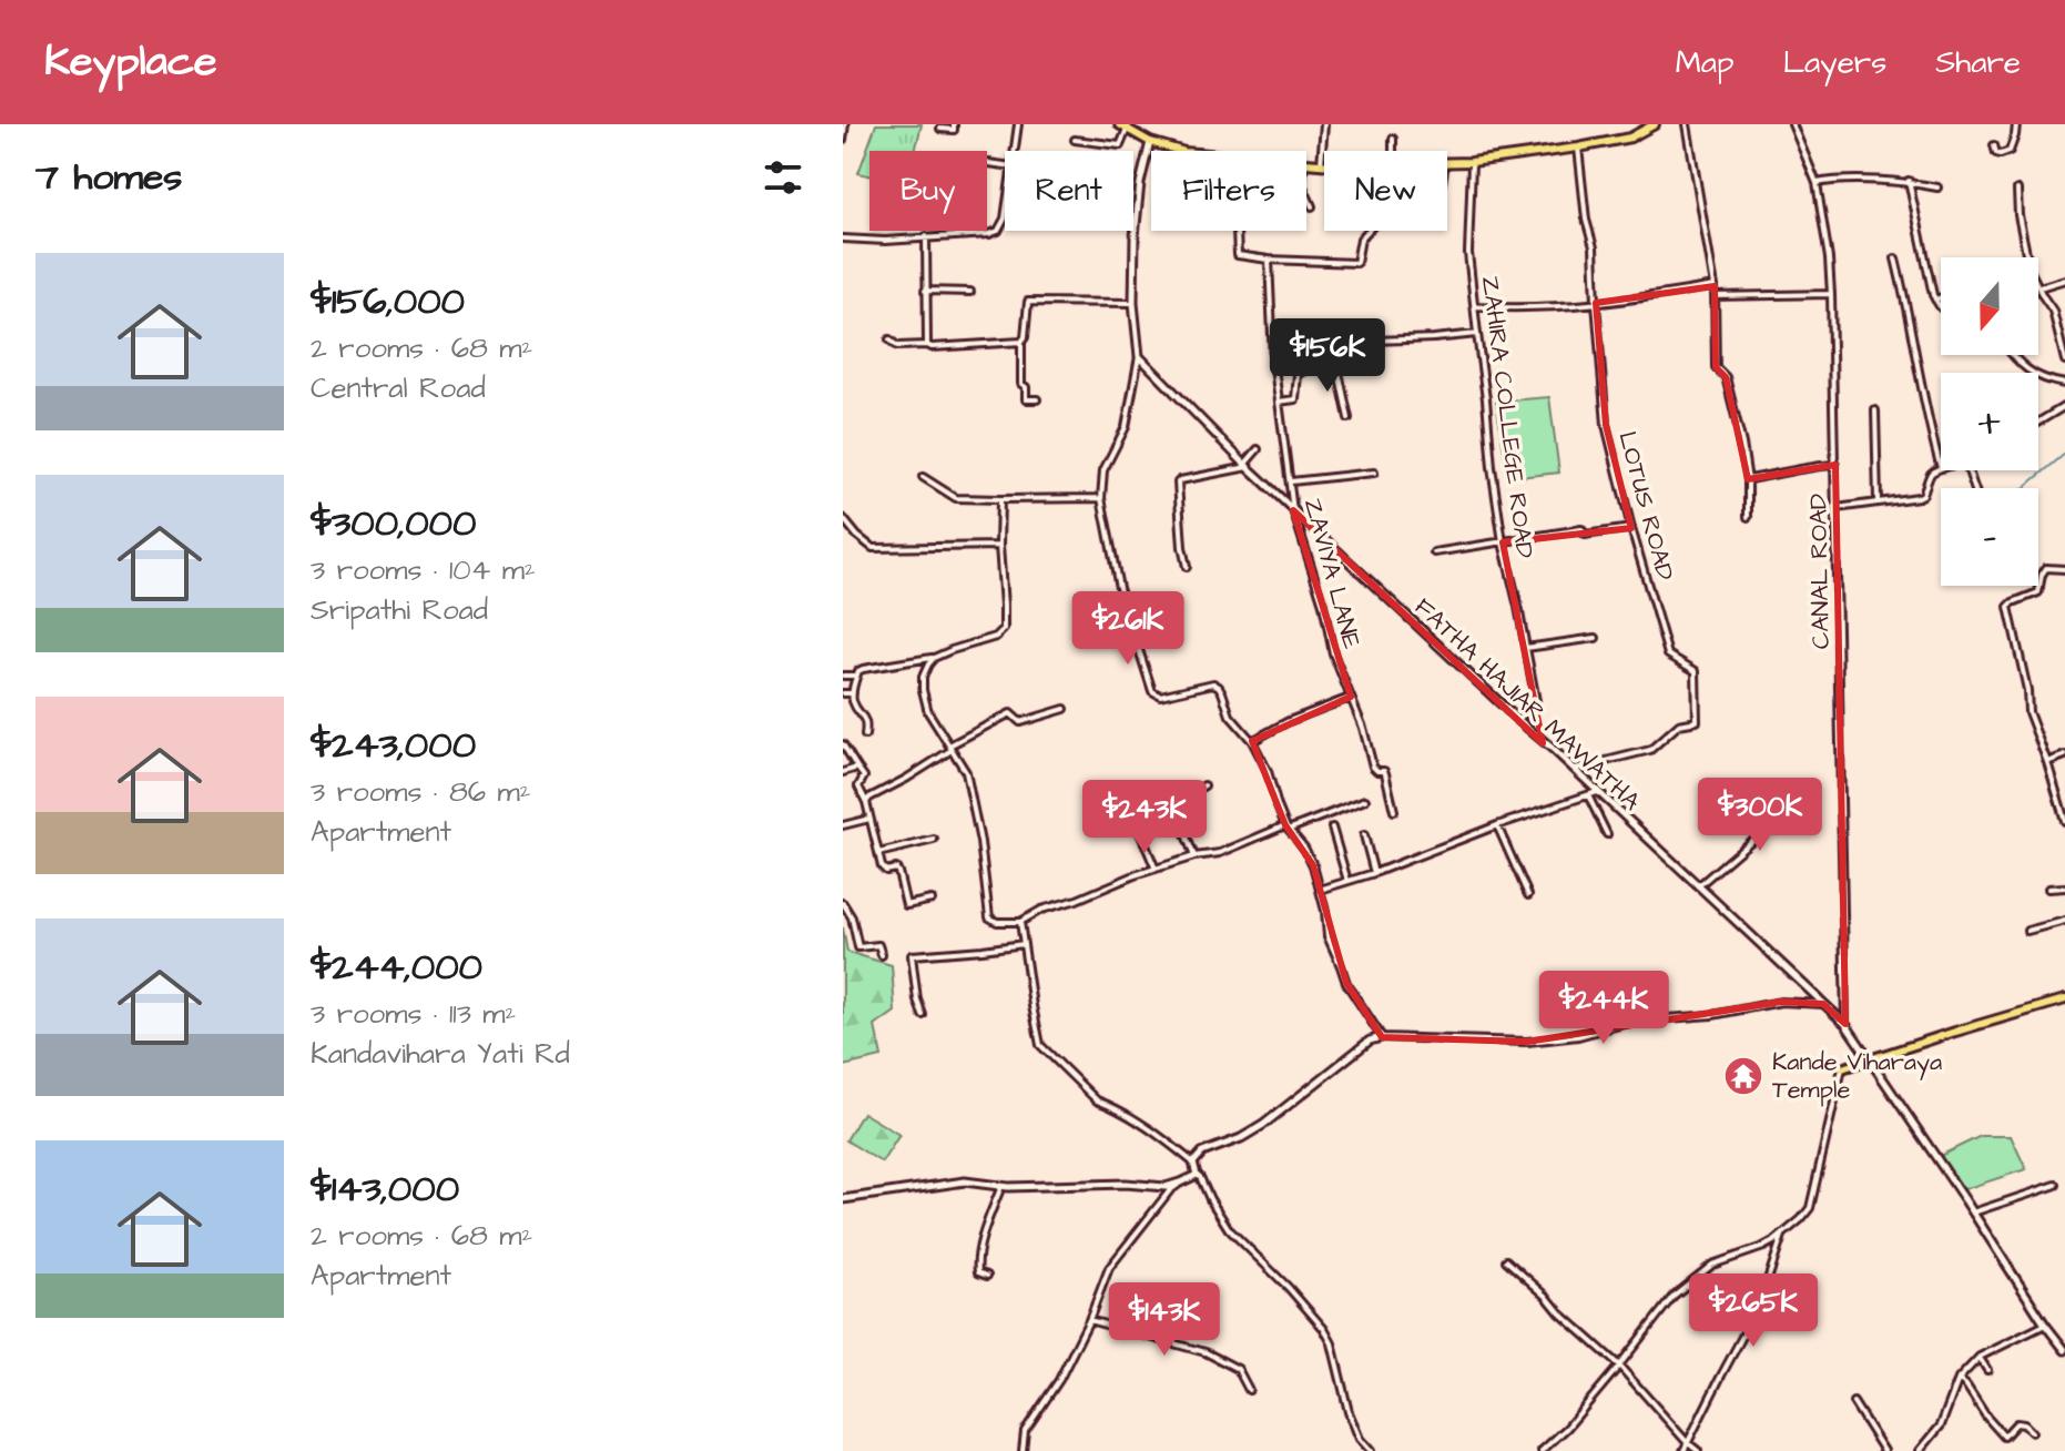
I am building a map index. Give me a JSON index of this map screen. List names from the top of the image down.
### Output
{
  "streets": {
    "street": [
      "ZAHIRA COLLEGE ROAD",
      "LOTUS ROAD",
      "CANAL ROAD",
      "ZAVIYA LANE",
      "FATHA HAJIAR MAWATHA"
    ]
  },
  "crossings": [
    ["ZAHIRA COLLEGE ROAD", "FATHA HAJIAR MAWATHA"],
    ["LOTUS ROAD", "FATHA HAJIAR MAWATHA"],
    ["CANAL ROAD", "FATHA HAJIAR MAWATHA"],
    ["ZAVIYA LANE", "FATHA HAJIAR MAWATHA"]
  ],
  "places": {
    "temple": ["Kande Viharaya Temple"]
  },
  "north": "bottom",
  "page": {
    "header": "Keyplace",
    "nav": ["Map", "Layers", "Share"],
    "heading": "7 homes",
    "chip": [
      "Buy",
      "Rent",
      "Filters",
      "New"
    ],
    "list": [
      {
        "name": "$156,000",
        "note": "2 rooms · 68 m² · Central Road"
      },
      {
        "name": "$300,000",
        "note": "3 rooms · 104 m² · Sripathi Road"
      },
      {
        "name": "$243,000",
        "note": "3 rooms · 86 m² · Apartment"
      },
      {
        "name": "$244,000",
        "note": "3 rooms · 113 m² · Kandavihara Yati Rd"
      },
      {
        "name": "$143,000",
        "note": "2 rooms · 68 m² · Apartment"
      }
    ],
    "map_buttons": ["+", "−"],
    "price": [
      "$156K",
      "$261K",
      "$300K",
      "$243K",
      "$244K",
      "$265K",
      "$143K"
    ]
  }
}
